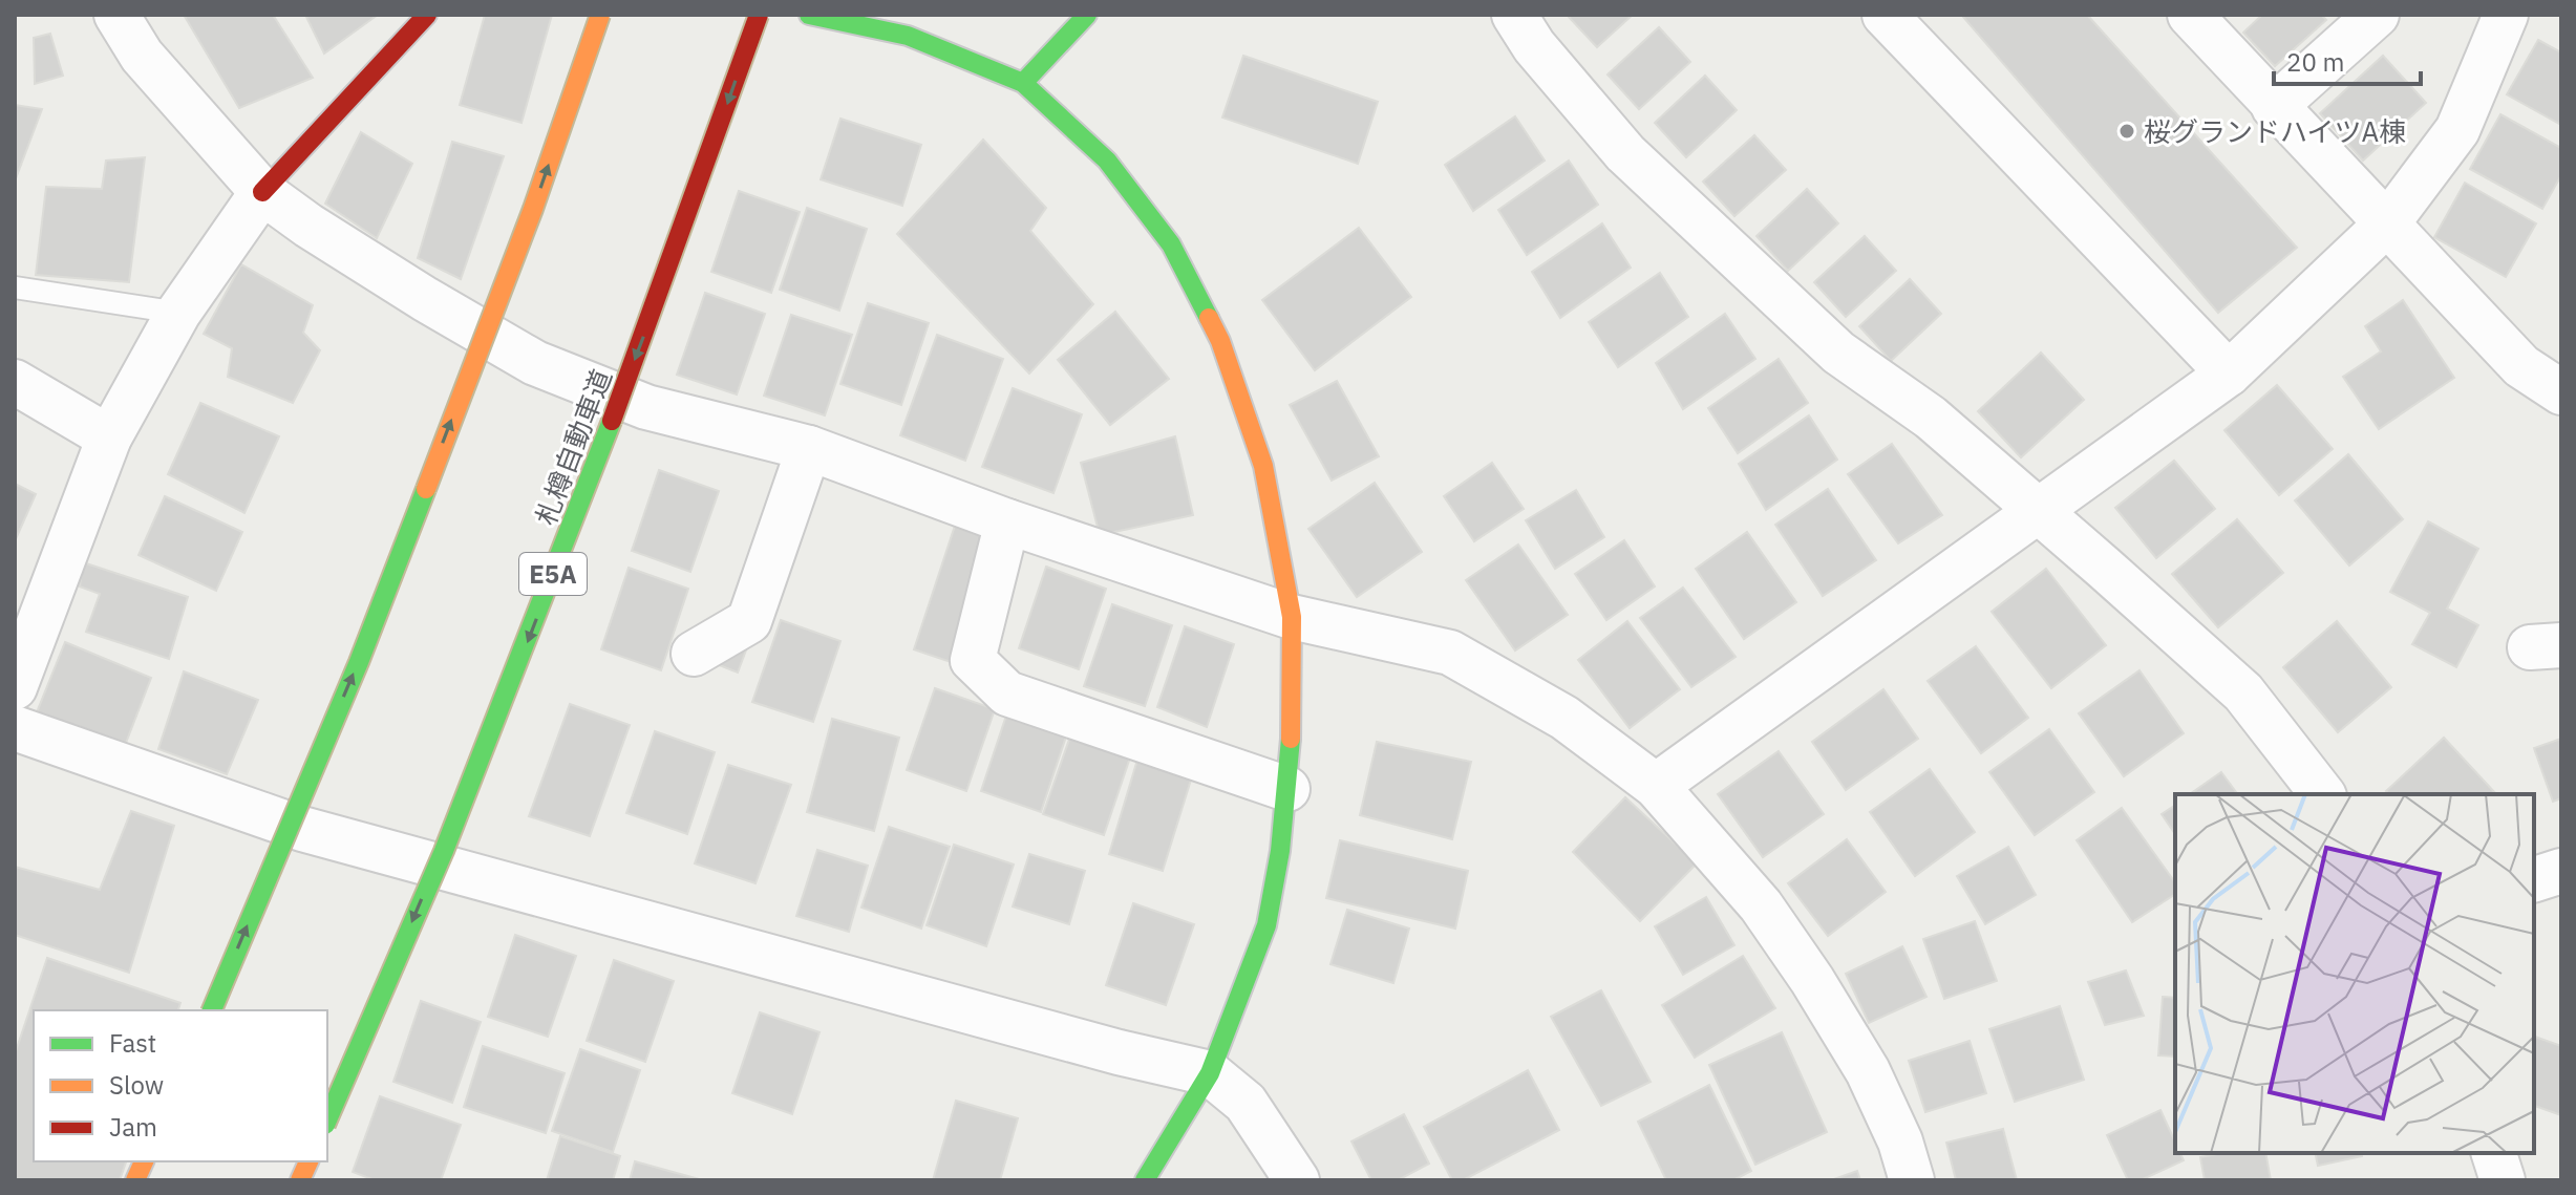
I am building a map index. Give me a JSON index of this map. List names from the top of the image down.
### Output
{
  "streets": {
    "main road": ["札樽自動車道", "E5A"]
  },
  "places": ["桜グランドハイツA棟"],
  "legend": ["Fast", "Slow", "Jam"],
  "scale_bar": "20 m"
}
